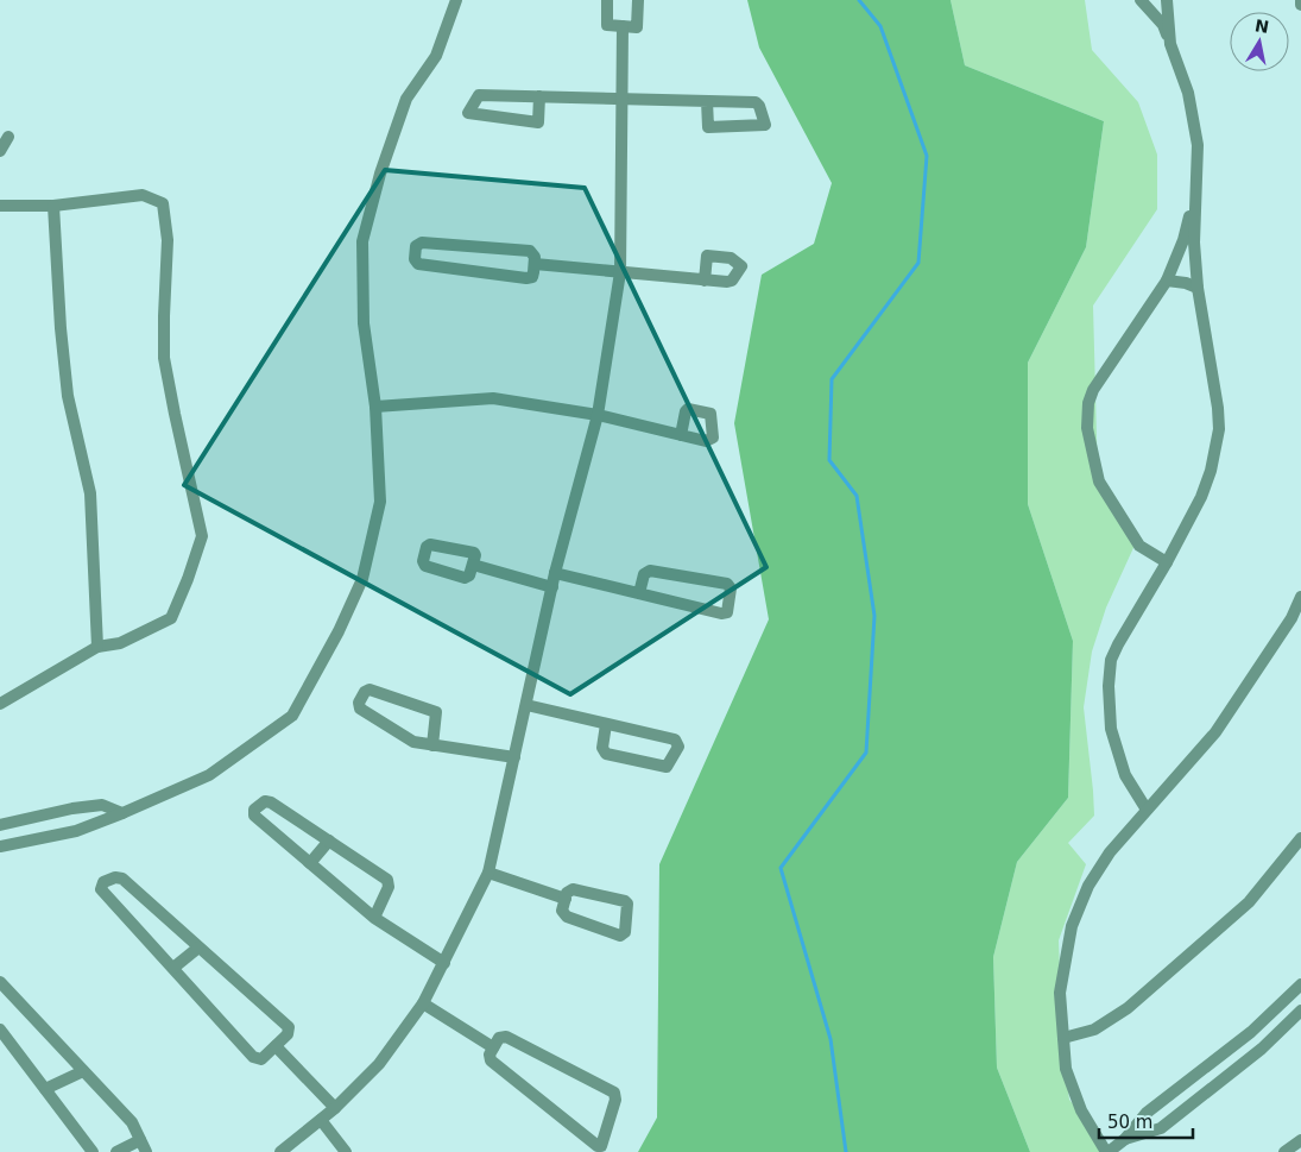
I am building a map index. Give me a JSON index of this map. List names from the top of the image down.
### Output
{
  "scale_bar": "50 m",
  "north": "top"
}
